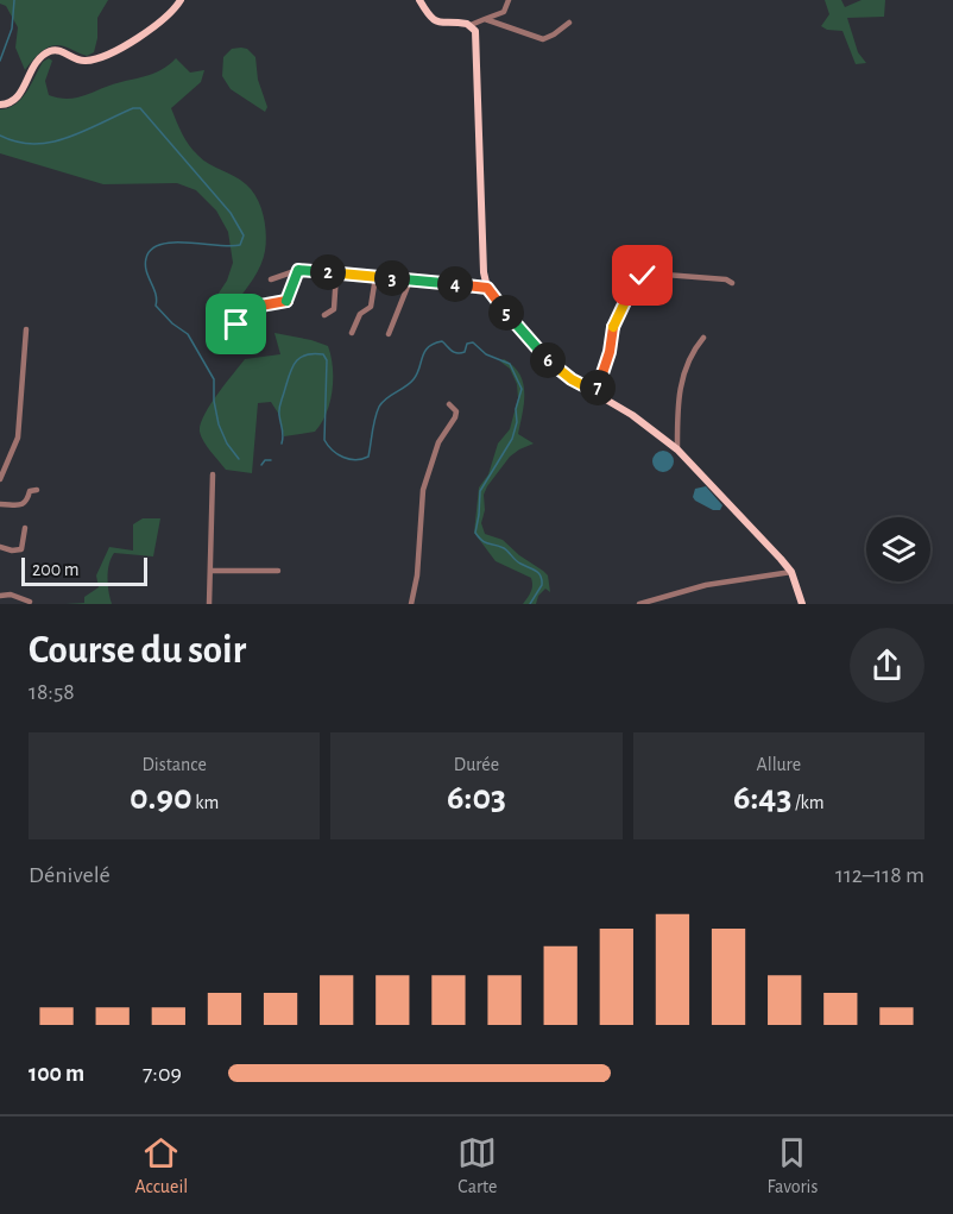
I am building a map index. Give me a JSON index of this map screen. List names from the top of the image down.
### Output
{
  "scale_bar": "200 m",
  "page": {
    "pins": [
      "2",
      "3",
      "4",
      "5",
      "6",
      "7"
    ],
    "scale": "200 m",
    "heading": ["Course du soir", "18:58"],
    "stats": [
      ["Distance", "0.90 km"],
      ["Durée", "6:03"],
      ["Allure", "6:43 /km"]
    ],
    "chart": ["Dénivelé", "112–118 m"],
    "list": [
      {
        "name": "100 m",
        "note": "7:09"
      }
    ],
    "tabs": ["Accueil", "Carte", "Favoris"]
  }
}
